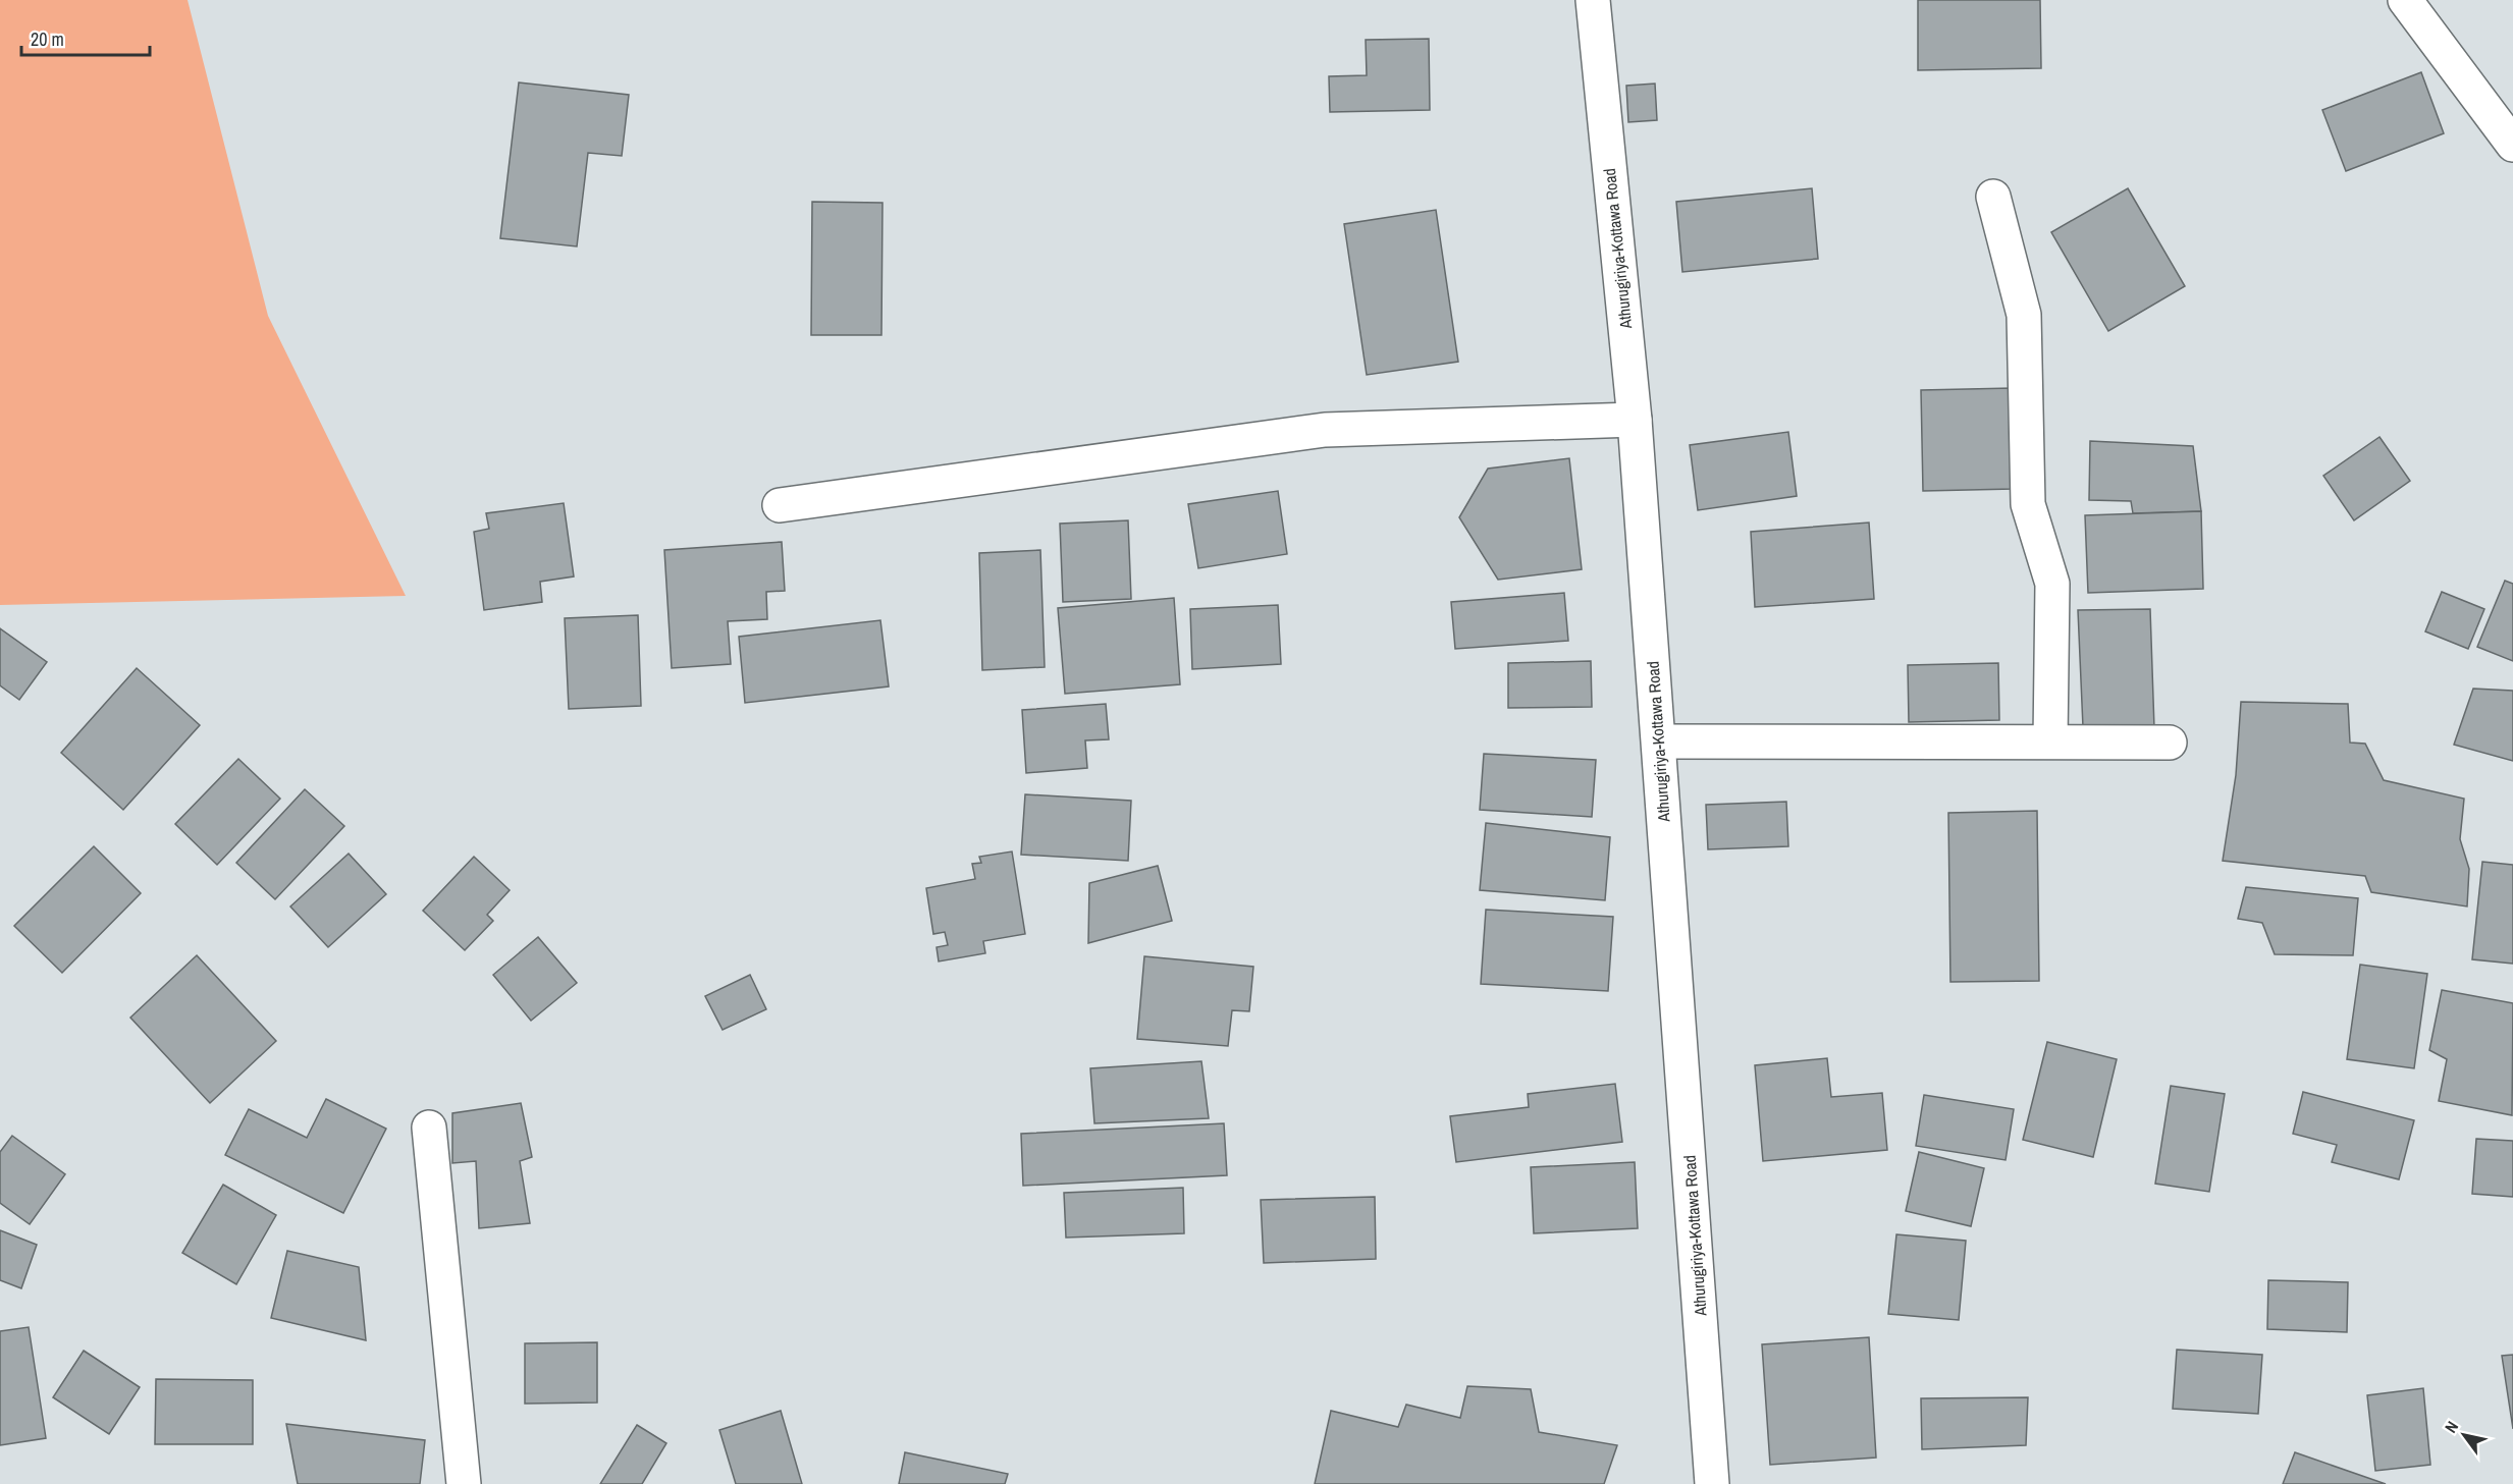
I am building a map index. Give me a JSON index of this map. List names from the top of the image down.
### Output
{
  "streets": {
    "street": ["Athurugiriya-Kottawa Road"]
  },
  "scale_bar": "20 m",
  "north": "top left"
}
